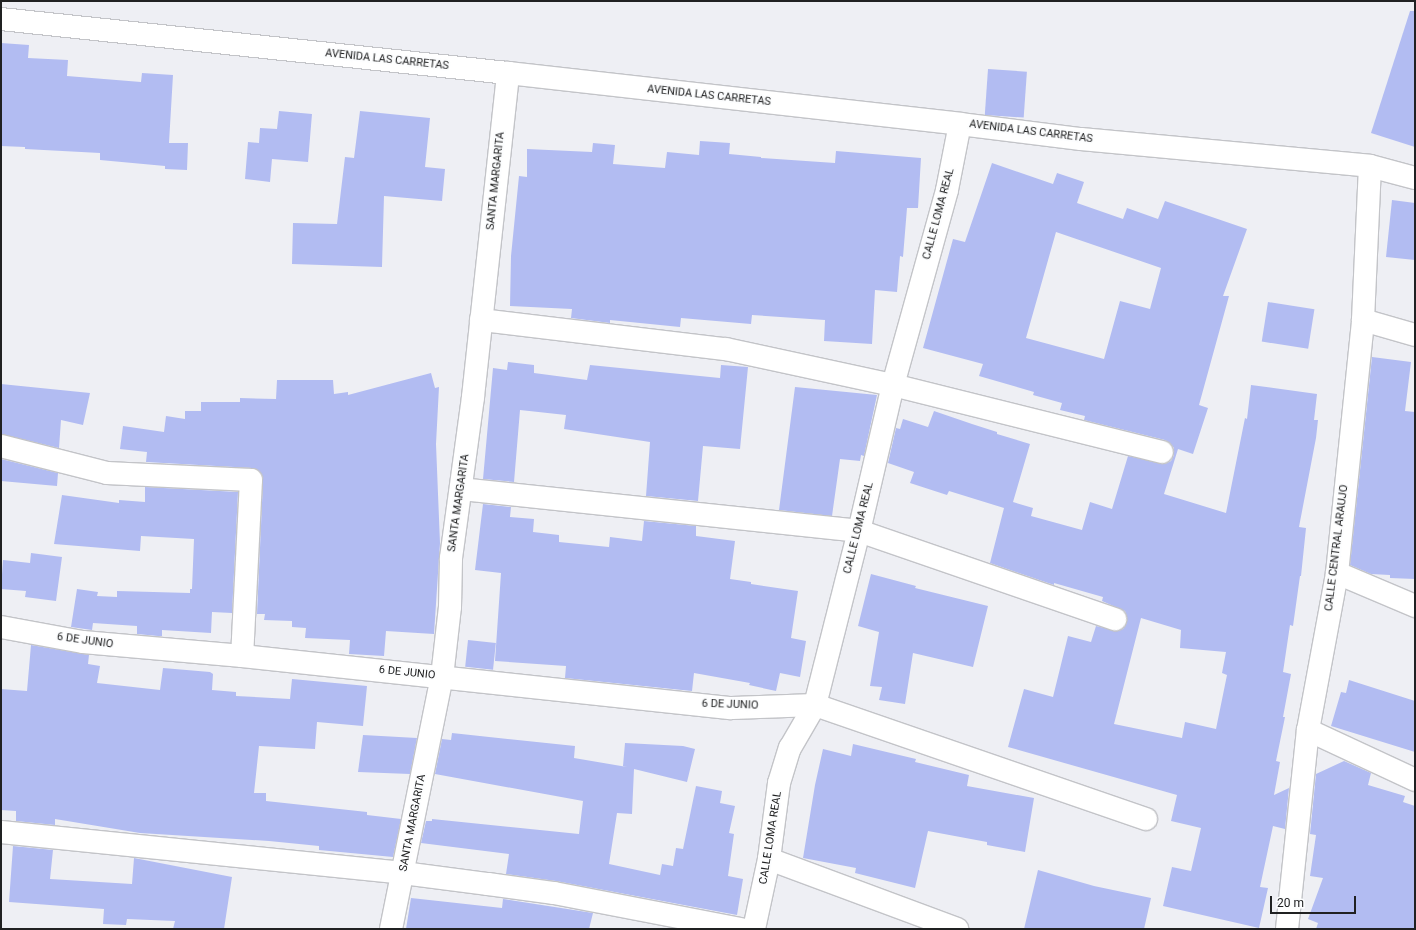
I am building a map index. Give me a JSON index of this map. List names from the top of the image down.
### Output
{
  "streets": {
    "street": [
      "AVENIDA LAS CARRETAS",
      "SANTA MARGARITA",
      "CALLE LOMA REAL",
      "CALLE CENTRAL ARAUJO",
      "6 DE JUNIO"
    ]
  },
  "crossings": [
    ["AVENIDA LAS CARRETAS", "SANTA MARGARITA"],
    ["AVENIDA LAS CARRETAS", "CALLE LOMA REAL"],
    ["AVENIDA LAS CARRETAS", "CALLE CENTRAL ARAUJO"],
    ["SANTA MARGARITA", "6 DE JUNIO"],
    ["CALLE LOMA REAL", "6 DE JUNIO"]
  ],
  "scale_bar": "20 m"
}
